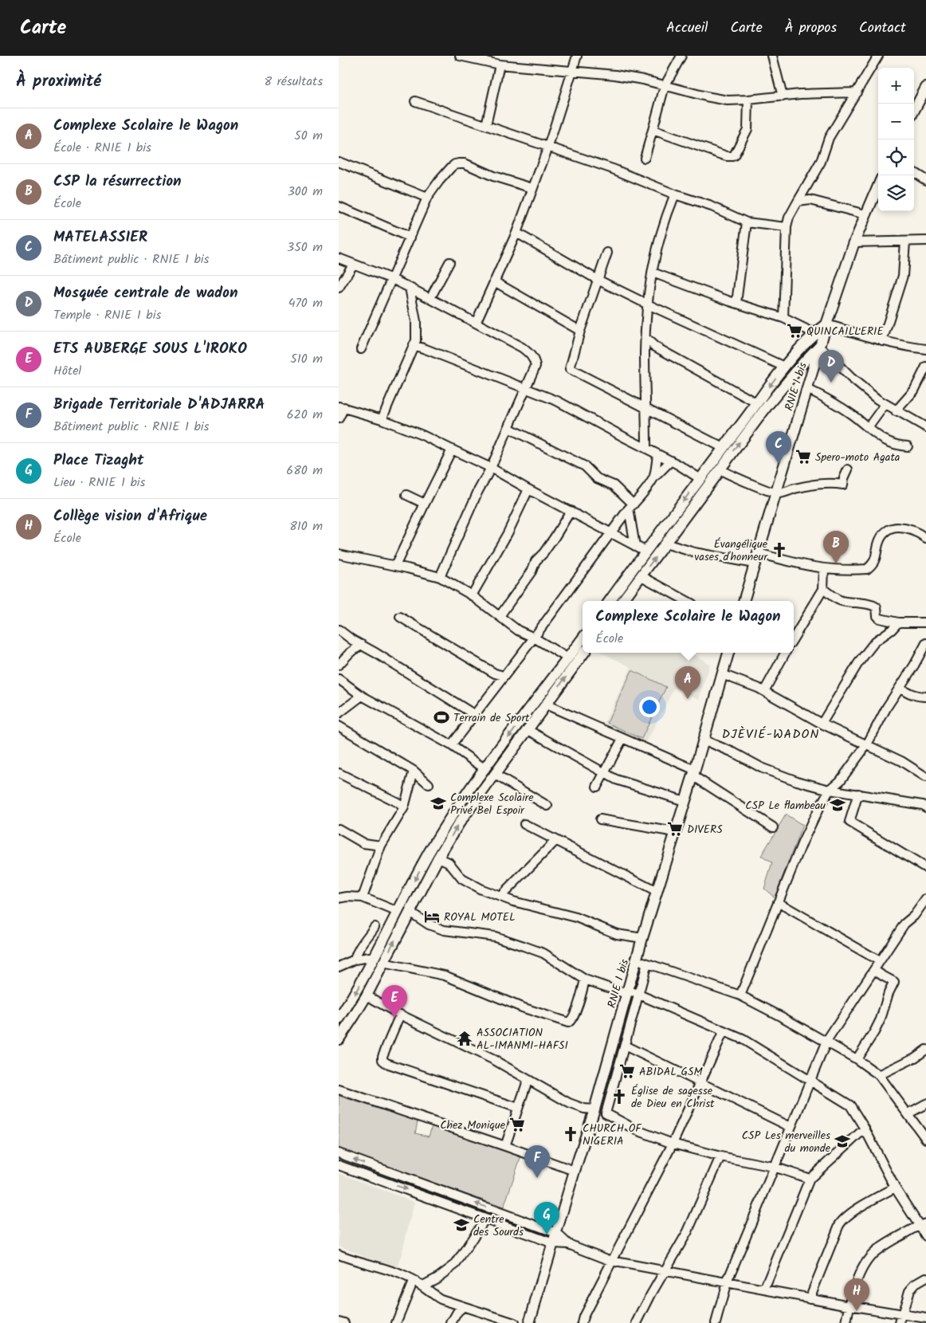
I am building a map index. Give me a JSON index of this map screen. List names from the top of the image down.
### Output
{
  "streets": {
    "main road": ["RNIE 1 bis"]
  },
  "districts": ["DJÈVIÉ-WADON"],
  "places": {
    "supermarket": [
      "QUINCAILLERIE",
      "Spero-moto Agata",
      "DIVERS",
      "ABIDAL GSM",
      "Chez Monique"
    ],
    "church": ["Évangélique vases d'honneur", "Église de sagesse de Dieu en Christ", "CHURCH OF NIGERIA"],
    "sports": ["Terrain de Sport"],
    "school or university": [
      "Complexe Scolaire Privé Bel Espoir",
      "CSP Le flambeau",
      "CSP Les merveilles du monde",
      "Centre des Sourds"
    ],
    "hotel": ["ROYAL MOTEL"],
    "temple": ["ASSOCIATION AL-IMANMI-HAFSI"]
  },
  "page": {
    "header": "Carte",
    "nav": [
      "Accueil",
      "Carte",
      "À propos",
      "Contact"
    ],
    "heading": ["À proximité", "8 résultats"],
    "map_buttons": ["+", "−"],
    "list": [
      {
        "mark": "A",
        "name": "Complexe Scolaire le Wagon",
        "note": "École · RNIE 1 bis",
        "value": "50 m"
      },
      {
        "mark": "B",
        "name": "CSP la résurrection",
        "note": "École",
        "value": "300 m"
      },
      {
        "mark": "C",
        "name": "MATELASSIER",
        "note": "Bâtiment public · RNIE 1 bis",
        "value": "350 m"
      },
      {
        "mark": "D",
        "name": "Mosquée centrale de wadon",
        "note": "Temple · RNIE 1 bis",
        "value": "470 m"
      },
      {
        "mark": "E",
        "name": "ETS AUBERGE SOUS L'IROKO",
        "note": "Hôtel",
        "value": "510 m"
      },
      {
        "mark": "F",
        "name": "Brigade Territoriale D'ADJARRA",
        "note": "Bâtiment public · RNIE 1 bis",
        "value": "620 m"
      },
      {
        "mark": "G",
        "name": "Place Tizaght",
        "note": "Lieu · RNIE 1 bis",
        "value": "680 m"
      },
      {
        "mark": "H",
        "name": "Collège vision d'Afrique",
        "note": "École",
        "value": "810 m"
      }
    ],
    "pins": [
      "D",
      "C",
      "B",
      "A",
      "E",
      "F",
      "G",
      "H"
    ],
    "popup": ["Complexe Scolaire le Wagon", "École"]
  }
}
